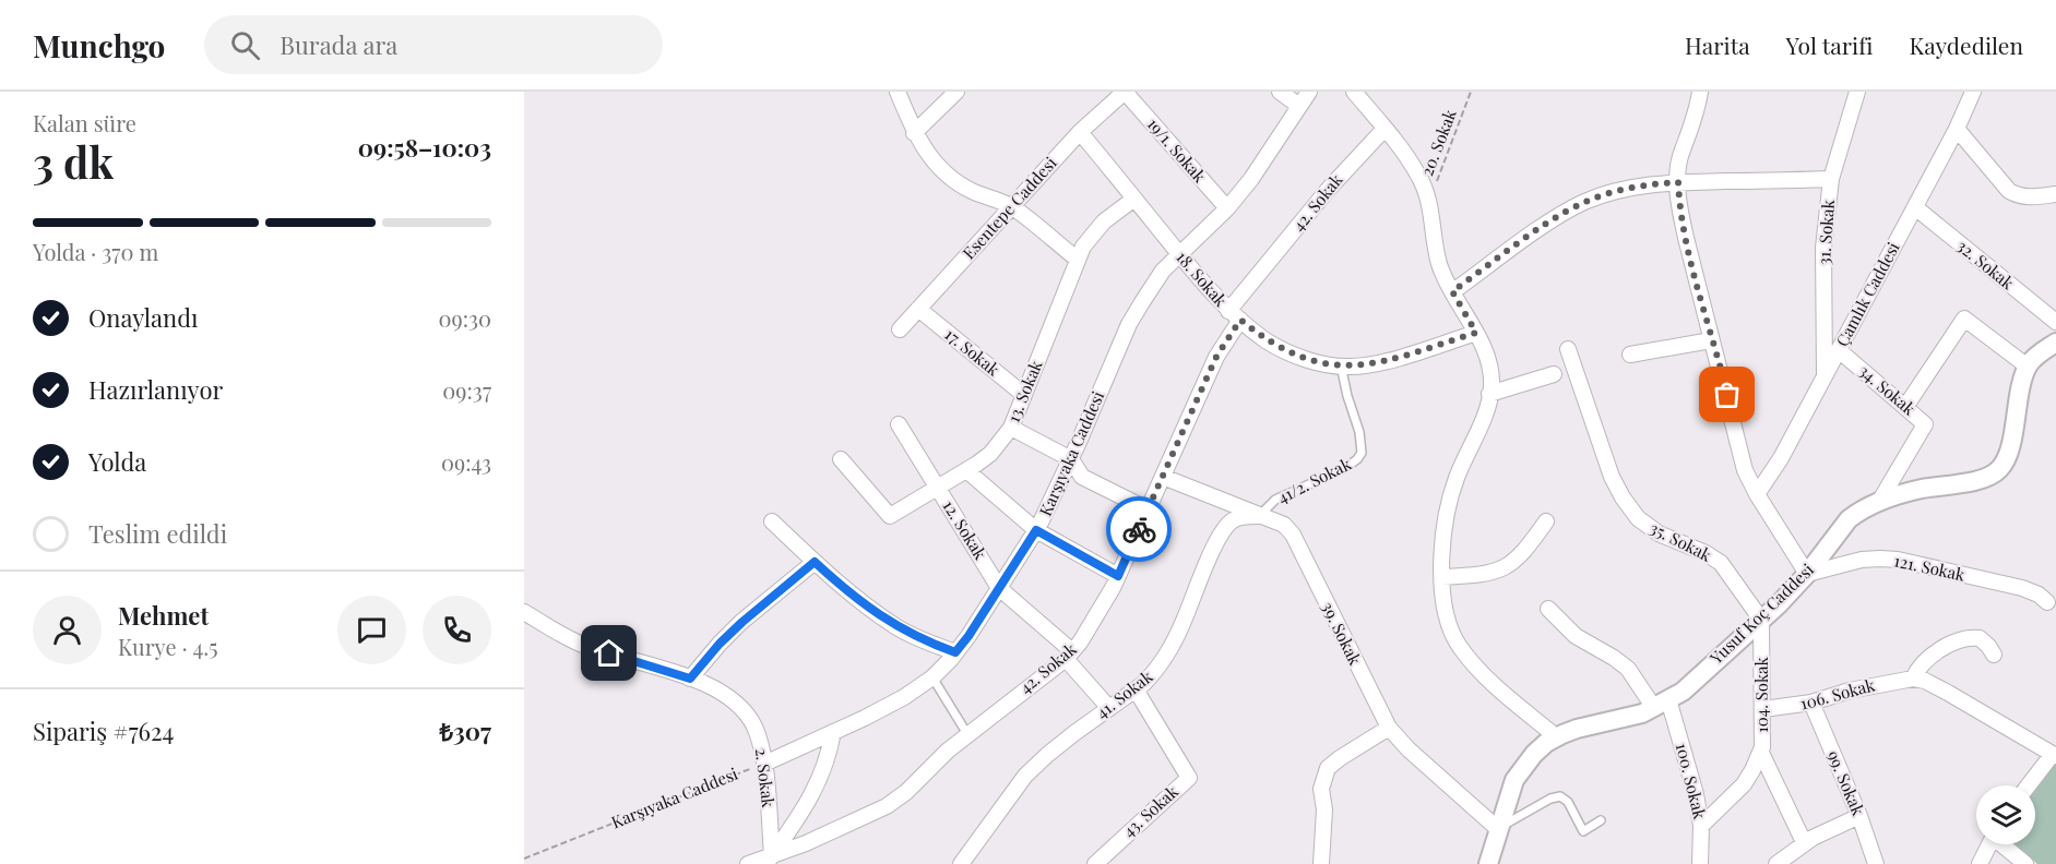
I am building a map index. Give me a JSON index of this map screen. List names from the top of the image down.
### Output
{
  "streets": {
    "street": [
      "19/1. Sokak",
      "42. Sokak",
      "Esentepe Caddesi",
      "31. Sokak",
      "32. Sokak",
      "18. Sokak",
      "Çamlık Caddesi",
      "17. Sokak",
      "34. Sokak",
      "13. Sokak",
      "Karşıyaka Caddesi",
      "12. Sokak",
      "35. Sokak",
      "121. Sokak",
      "Yusuf Koç Caddesi",
      "39. Sokak",
      "41. Sokak",
      "104. Sokak",
      "106. Sokak",
      "2. Sokak",
      "100. Sokak",
      "99. Sokak",
      "43. Sokak"
    ],
    "lane": ["41/2. Sokak"],
    "path": ["20. Sokak"]
  },
  "crossings": [
    ["19/1. Sokak", "Esentepe Caddesi"],
    ["19/1. Sokak", "Karşıyaka Caddesi"],
    ["42. Sokak", "18. Sokak"],
    ["42. Sokak", "12. Sokak"],
    ["42. Sokak", "39. Sokak"],
    ["42. Sokak", "2. Sokak"],
    ["Esentepe Caddesi", "18. Sokak"],
    ["Esentepe Caddesi", "17. Sokak"],
    ["31. Sokak", "Çamlık Caddesi"],
    ["32. Sokak", "Çamlık Caddesi"],
    ["18. Sokak", "13. Sokak"],
    ["18. Sokak", "Karşıyaka Caddesi"],
    ["18. Sokak", "41/2. Sokak"],
    ["Çamlık Caddesi", "34. Sokak"],
    ["17. Sokak", "13. Sokak"],
    ["34. Sokak", "Yusuf Koç Caddesi"],
    ["13. Sokak", "12. Sokak"],
    ["Karşıyaka Caddesi", "12. Sokak"],
    ["Karşıyaka Caddesi", "2. Sokak"],
    ["41/2. Sokak", "39. Sokak"],
    ["41/2. Sokak", "41. Sokak"],
    ["12. Sokak", "41. Sokak"],
    ["35. Sokak", "Yusuf Koç Caddesi"],
    ["35. Sokak", "104. Sokak"],
    ["121. Sokak", "Yusuf Koç Caddesi"],
    ["Yusuf Koç Caddesi", "39. Sokak"],
    ["Yusuf Koç Caddesi", "104. Sokak"],
    ["Yusuf Koç Caddesi", "100. Sokak"],
    ["39. Sokak", "41. Sokak"],
    ["41. Sokak", "43. Sokak"],
    ["104. Sokak", "106. Sokak"],
    ["104. Sokak", "100. Sokak"],
    ["106. Sokak", "99. Sokak"]
  ],
  "page": {
    "header": "Munchgo",
    "search": "Burada ara",
    "nav": ["Harita", "Yol tarifi", "Kaydedilen"],
    "heading": ["3 dk", "Kalan süre", "09:58–10:03"],
    "panel": [
      "Mehmet",
      "Kurye · 4.5",
      "Sipariş #7624",
      "₺307"
    ],
    "bar": "Yolda · 370 m",
    "list": [
      ["Onaylandı", "09:30"],
      ["Hazırlanıyor", "09:37"],
      ["Yolda", "09:43"],
      "Teslim edildi"
    ]
  }
}
